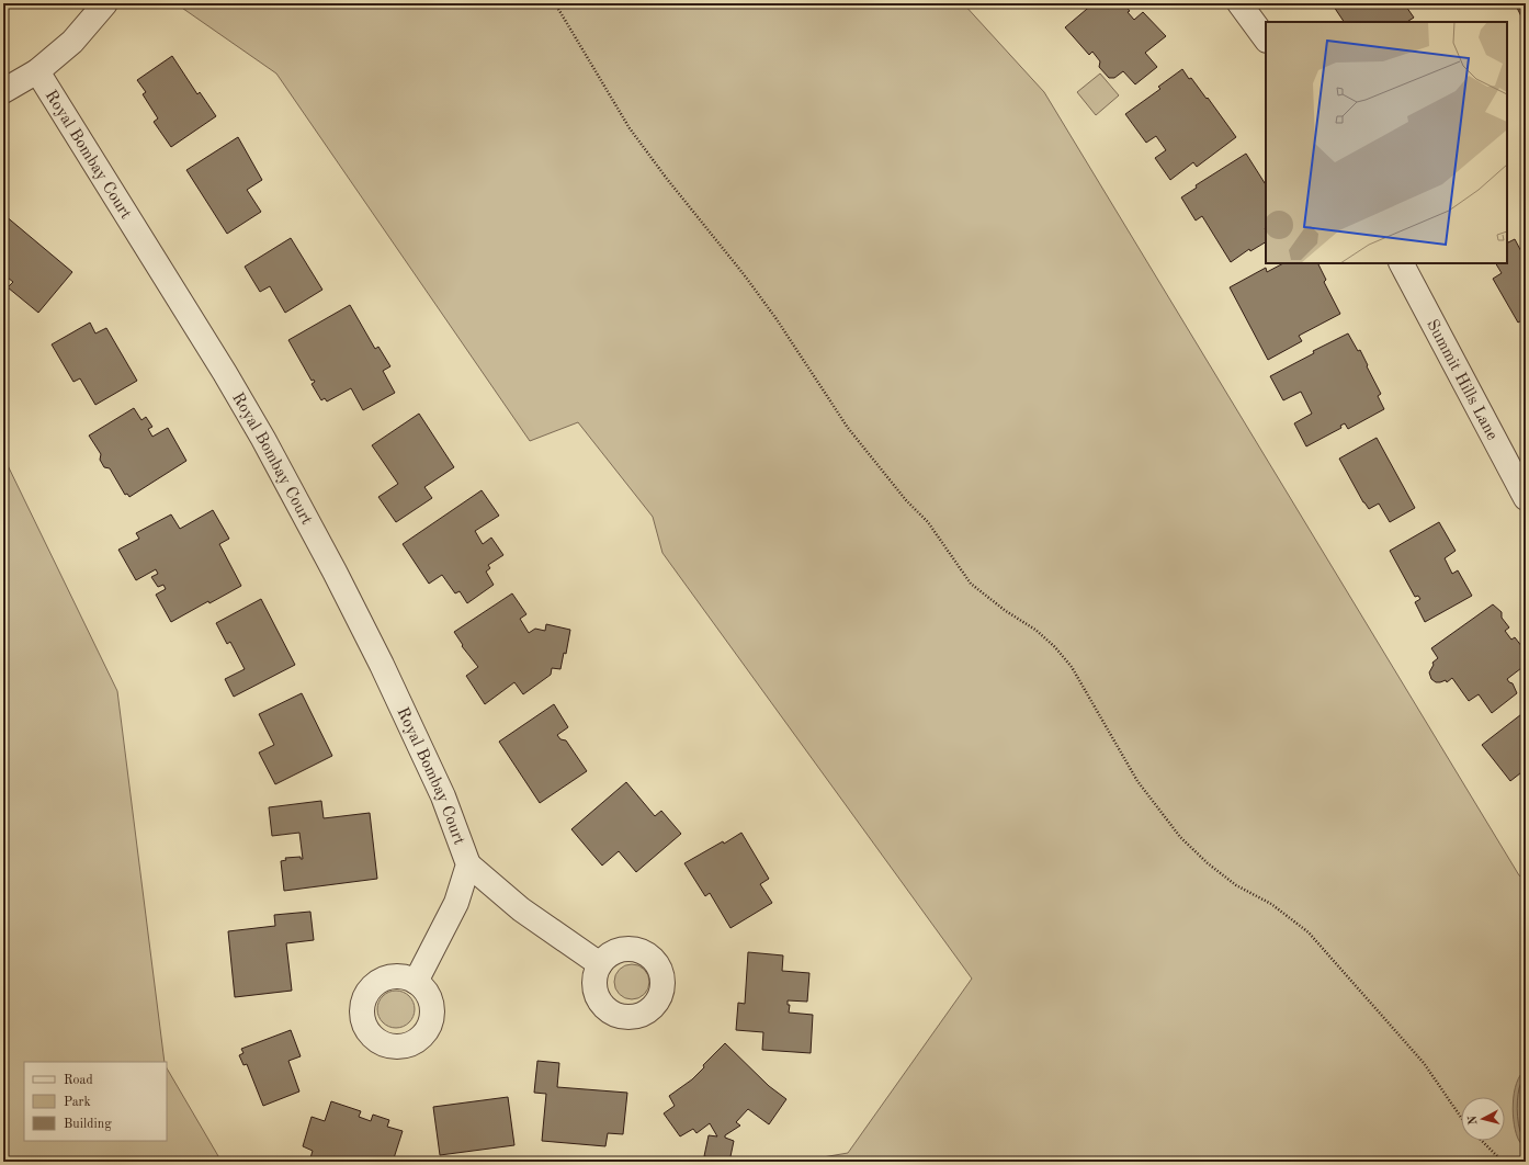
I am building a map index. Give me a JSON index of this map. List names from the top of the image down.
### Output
{
  "streets": {
    "street": ["Royal Bombay Court", "Summit Hills Lane"]
  },
  "legend": ["Road", "Park", "Building"],
  "north": "left"
}
